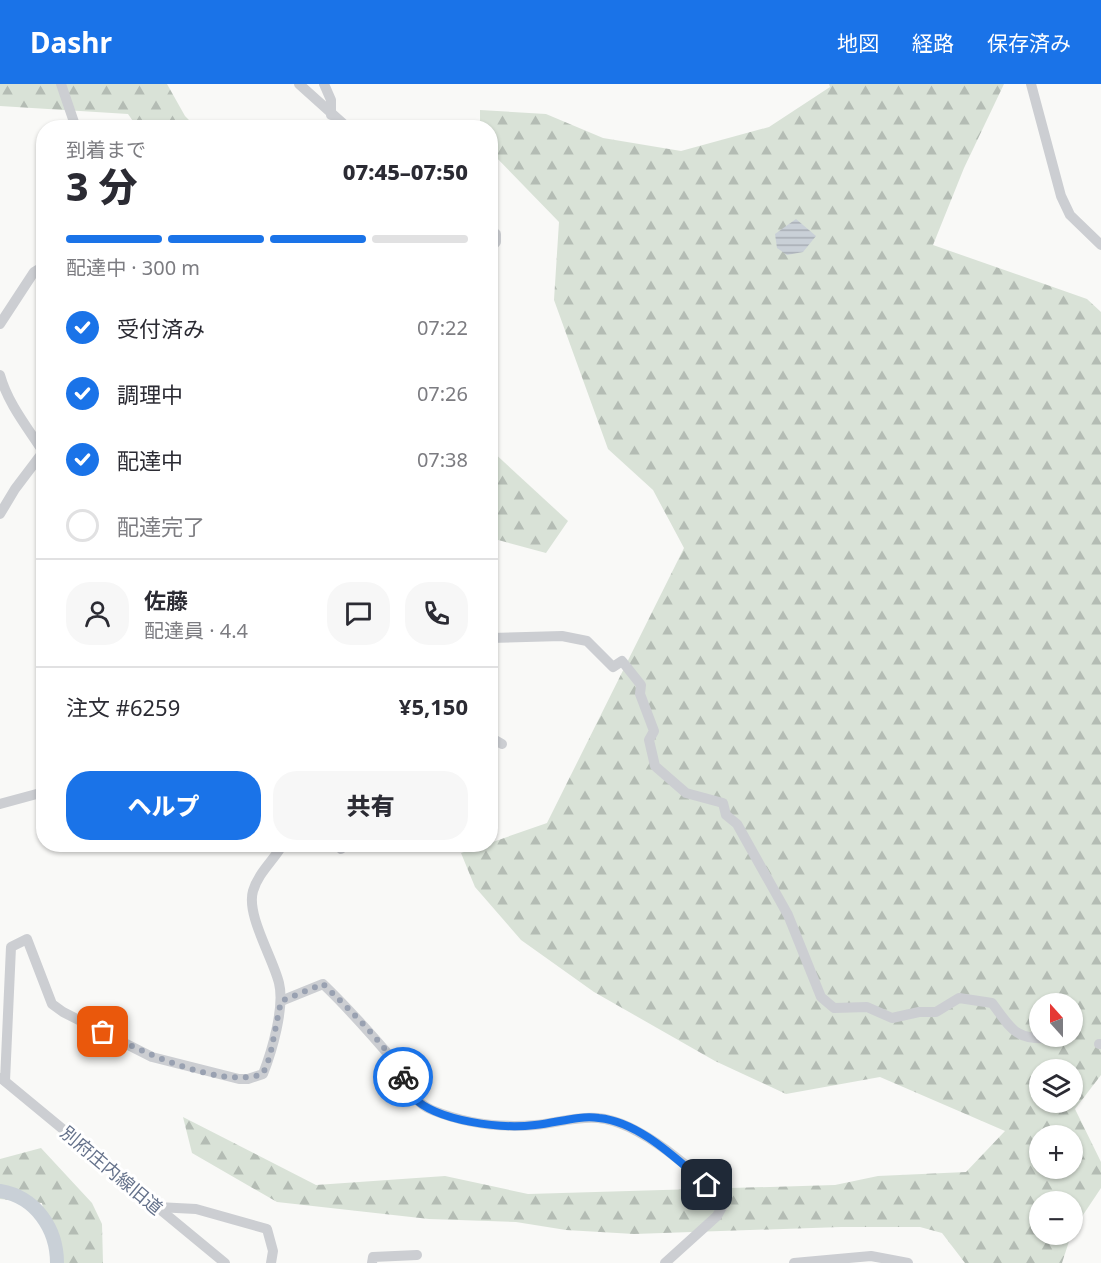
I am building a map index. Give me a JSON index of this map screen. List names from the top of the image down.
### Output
{
  "streets": {
    "street": ["別府庄内線旧道"]
  },
  "north": "top",
  "page": {
    "header": "Dashr",
    "nav": ["地図", "経路", "保存済み"],
    "heading": ["3 分", "到着まで", "07:45–07:50"],
    "panel": [
      "佐藤",
      "配達員 · 4.4",
      "注文 #6259",
      "¥5,150"
    ],
    "bar": "配達中 · 300 m",
    "list": [
      ["受付済み", "07:22"],
      ["調理中", "07:26"],
      ["配達中", "07:38"],
      "配達完了"
    ],
    "buttons": ["ヘルプ", "共有"],
    "map_buttons": ["+", "−"]
  }
}
